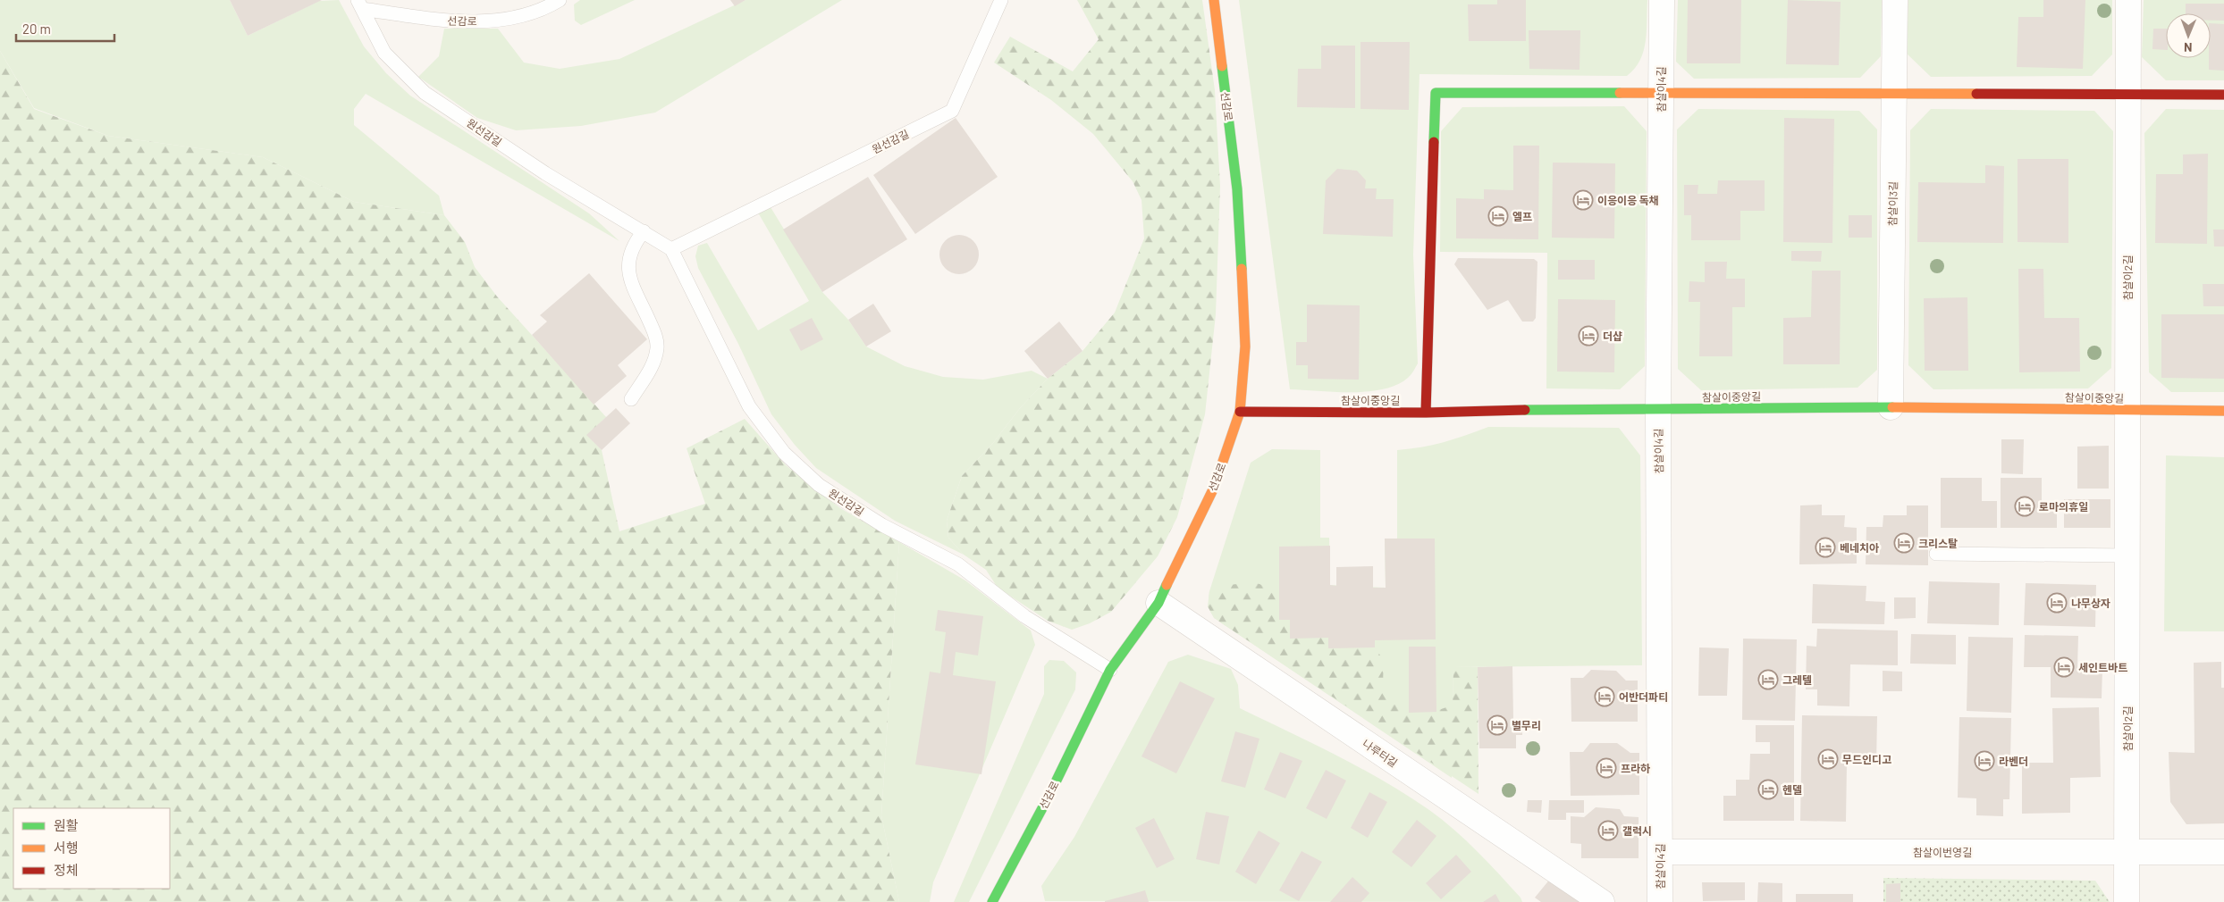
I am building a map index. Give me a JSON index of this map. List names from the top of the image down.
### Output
{
  "streets": {
    "street": [
      "선감로",
      "참살이4길",
      "참살이3길",
      "참살이2길",
      "참살이중앙길",
      "나루터길",
      "참살이번영길"
    ],
    "lane": ["원선감길"]
  },
  "crossings": [
    ["선감로", "원선감길"],
    ["선감로", "참살이중앙길"],
    ["선감로", "나루터길"],
    ["참살이4길", "참살이중앙길"],
    ["참살이4길", "참살이번영길"],
    ["참살이3길", "참살이중앙길"],
    ["참살이2길", "참살이중앙길"],
    ["참살이2길", "참살이번영길"]
  ],
  "places": {
    "hotel": [
      "이응이응 독채",
      "엘프",
      "더샵",
      "로마의휴일",
      "크리스탈",
      "베네치아",
      "나무상자",
      "세인트바트",
      "그레텔",
      "어반더파티",
      "별무리",
      "무드인디고",
      "라벤더",
      "프라하",
      "헨델",
      "갤럭시"
    ]
  },
  "legend": ["원활", "서행", "정체"],
  "scale_bar": "20 m",
  "north": "bottom"
}
